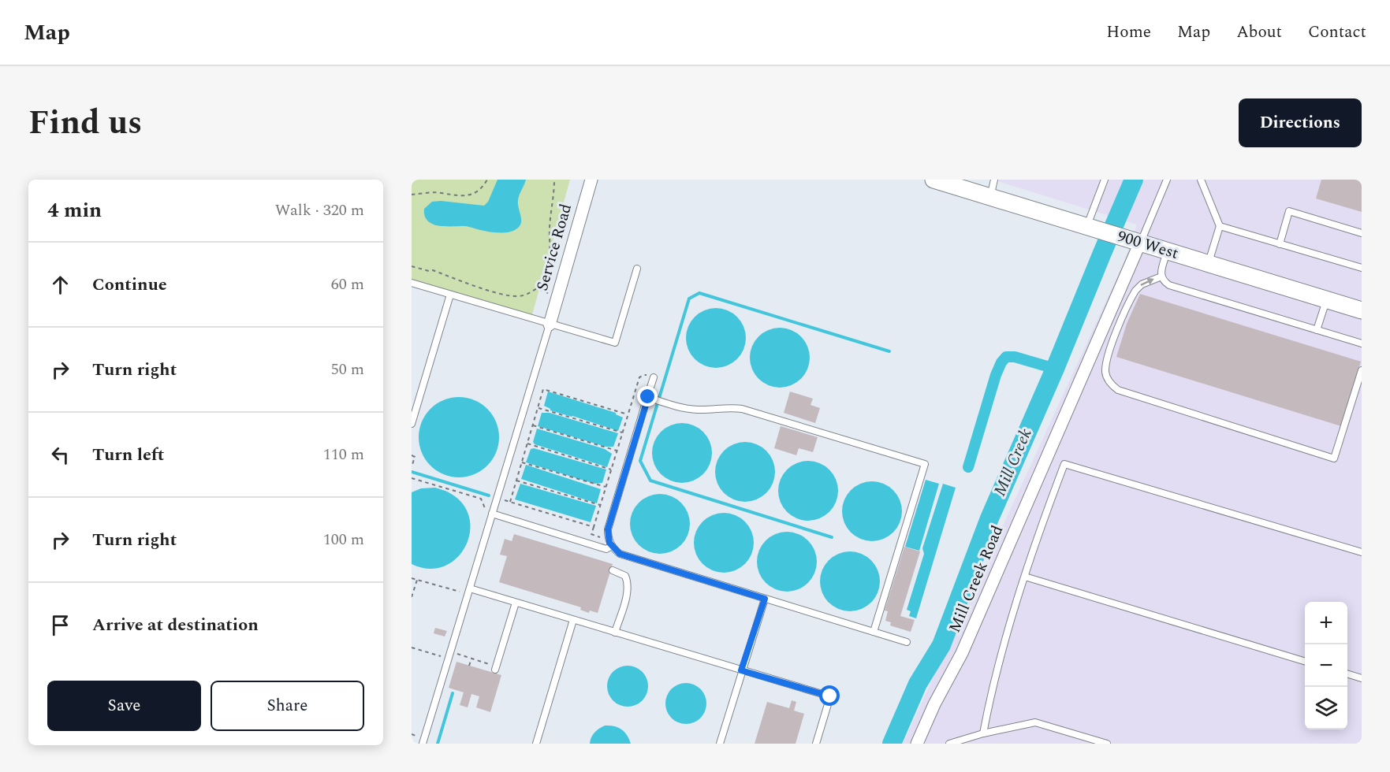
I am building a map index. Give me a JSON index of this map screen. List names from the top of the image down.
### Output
{
  "streets": {
    "main road": ["900 West"],
    "street": ["Service Road", "Mill Creek Road"]
  },
  "crossings": [
    ["900 West", "Mill Creek Road"]
  ],
  "water": ["Mill Creek"],
  "page": {
    "header": "Map",
    "nav": [
      "Home",
      "Map",
      "About",
      "Contact"
    ],
    "title": "Find us",
    "buttons": [
      "Directions",
      ["Save", "Share"]
    ],
    "heading": ["4 min", "Walk · 320 m"],
    "list": [
      ["Continue", "60 m"],
      ["Turn right", "50 m"],
      ["Turn left", "110 m"],
      ["Turn right", "100 m"],
      "Arrive at destination"
    ],
    "map_buttons": ["+", "−"]
  }
}
